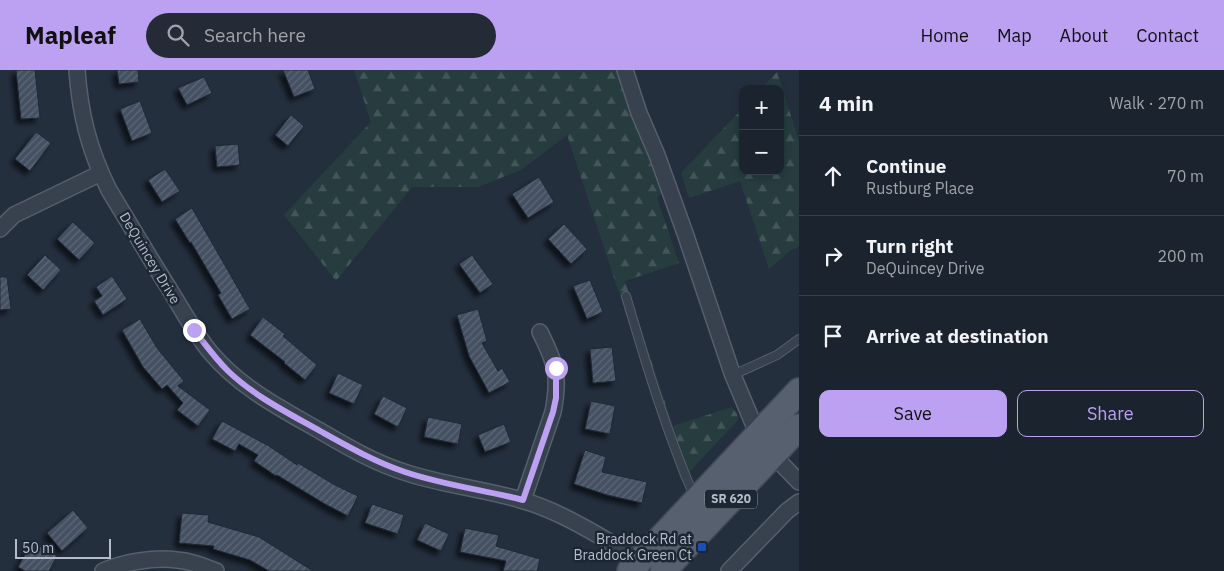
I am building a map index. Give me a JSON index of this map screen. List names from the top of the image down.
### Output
{
  "streets": {
    "main road": ["SR 620"],
    "street": ["DeQuincey Drive"]
  },
  "crossings": [
    ["DeQuincey Drive", "SR 620"]
  ],
  "places": {
    "transit": ["Braddock Rd at Braddock Green Ct"]
  },
  "scale_bar": "50 m",
  "page": {
    "header": "Mapleaf",
    "search": "Search here",
    "nav": [
      "Home",
      "Map",
      "About",
      "Contact"
    ],
    "heading": ["4 min", "Walk · 270 m"],
    "map_buttons": ["+", "−"],
    "list": [
      ["Continue", "Rustburg Place", "70 m"],
      ["Turn right", "DeQuincey Drive", "200 m"],
      "Arrive at destination"
    ],
    "buttons": ["Save", "Share"],
    "scale": "50 m"
  }
}
